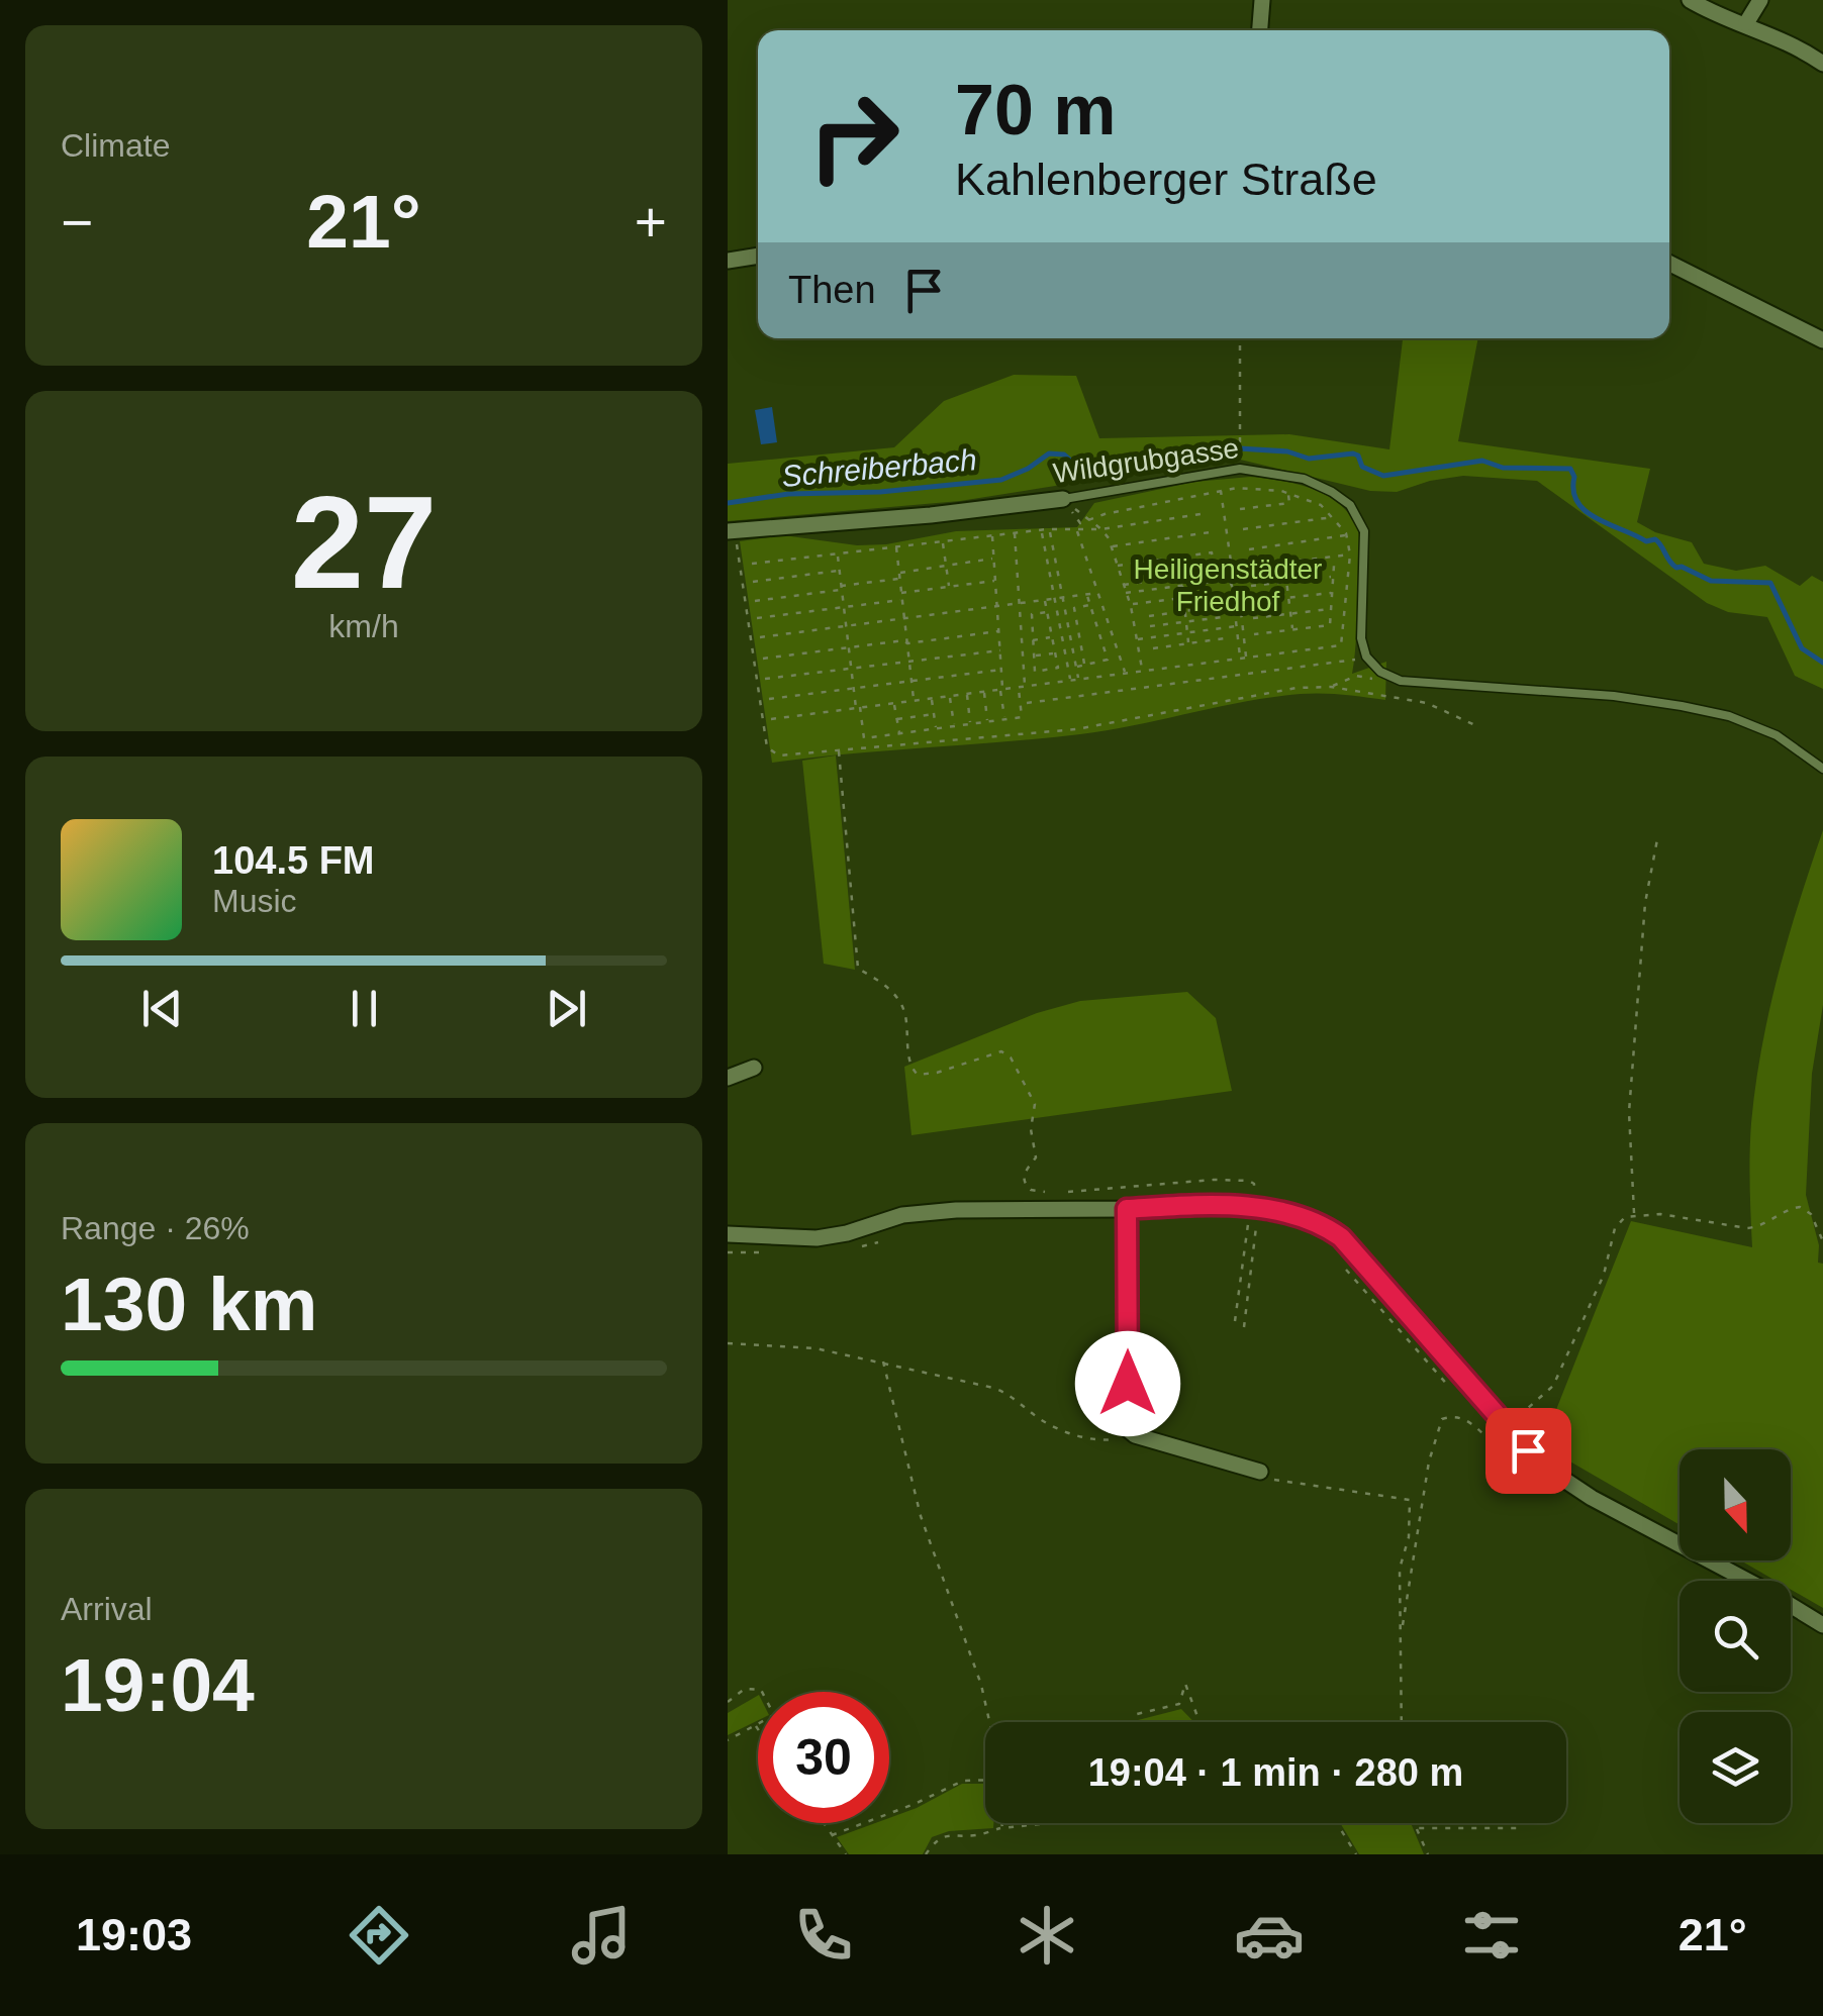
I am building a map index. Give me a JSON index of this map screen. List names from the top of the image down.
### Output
{
  "streets": {
    "street": ["Wildgrubgasse"]
  },
  "water": ["Schreiberbach"],
  "parks": ["Heiligenstädter Friedhof"],
  "north": "bottom",
  "page": {
    "tile": [
      "Climate",
      ["27", "km/h"],
      ["Range · 26%", "130 km"],
      ["Arrival", "19:04"]
    ],
    "turn": ["70 m", "Kahlenberger Straße"],
    "heat": ["−", "21°", "+"],
    "then": "Then",
    "song": ["104.5 FM", "Music"],
    "limit": "30",
    "trip": "19:04 · 1 min · 280 m",
    "tabs": ["19:03", "21°"]
  }
}
